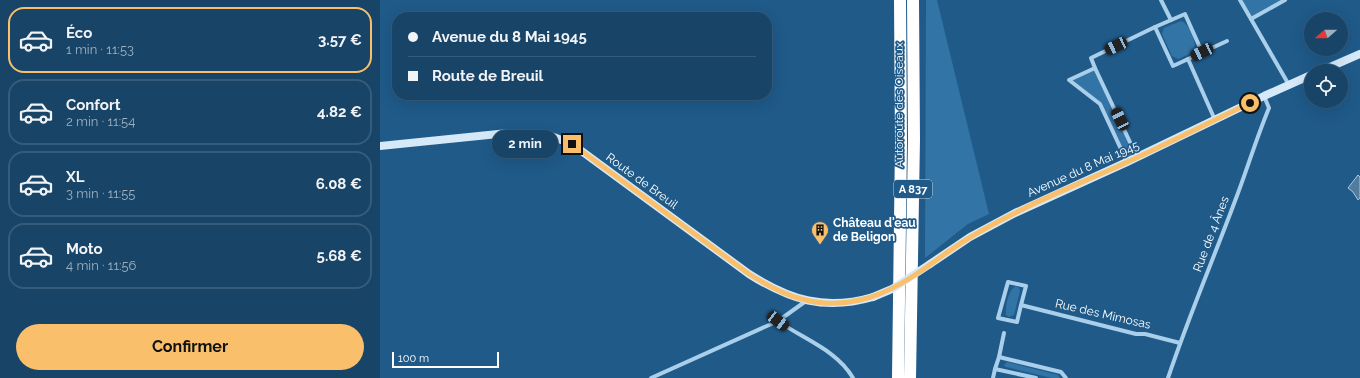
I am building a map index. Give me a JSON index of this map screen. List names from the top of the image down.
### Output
{
  "streets": {
    "highway": ["Autoroute des Oiseaux", "A 837"],
    "street": [
      "Avenue du 8 Mai 1945",
      "Route de Breuil",
      "Rue de 4 Ânes",
      "Rue des Mimosas"
    ]
  },
  "crossings": [
    ["Avenue du 8 Mai 1945", "Route de Breuil"],
    ["Avenue du 8 Mai 1945", "Rue de 4 Ânes"],
    ["Rue de 4 Ânes", "Rue des Mimosas"]
  ],
  "places": {
    "building": ["Château d'eau de Beligon"]
  },
  "scale_bar": "100 m",
  "north": "left",
  "page": {
    "list": [
      {
        "name": "Éco",
        "note": "1 min · 11:53",
        "value": "3.57 €"
      },
      {
        "name": "Confort",
        "note": "2 min · 11:54",
        "value": "4.82 €"
      },
      {
        "name": "XL",
        "note": "3 min · 11:55",
        "value": "6.08 €"
      },
      {
        "name": "Moto",
        "note": "4 min · 11:56",
        "value": "5.68 €"
      }
    ],
    "banner": ["Avenue du 8 Mai 1945", "Route de Breuil"],
    "bubble": "2 min",
    "buttons": "Confirmer",
    "scale": "100 m"
  }
}
